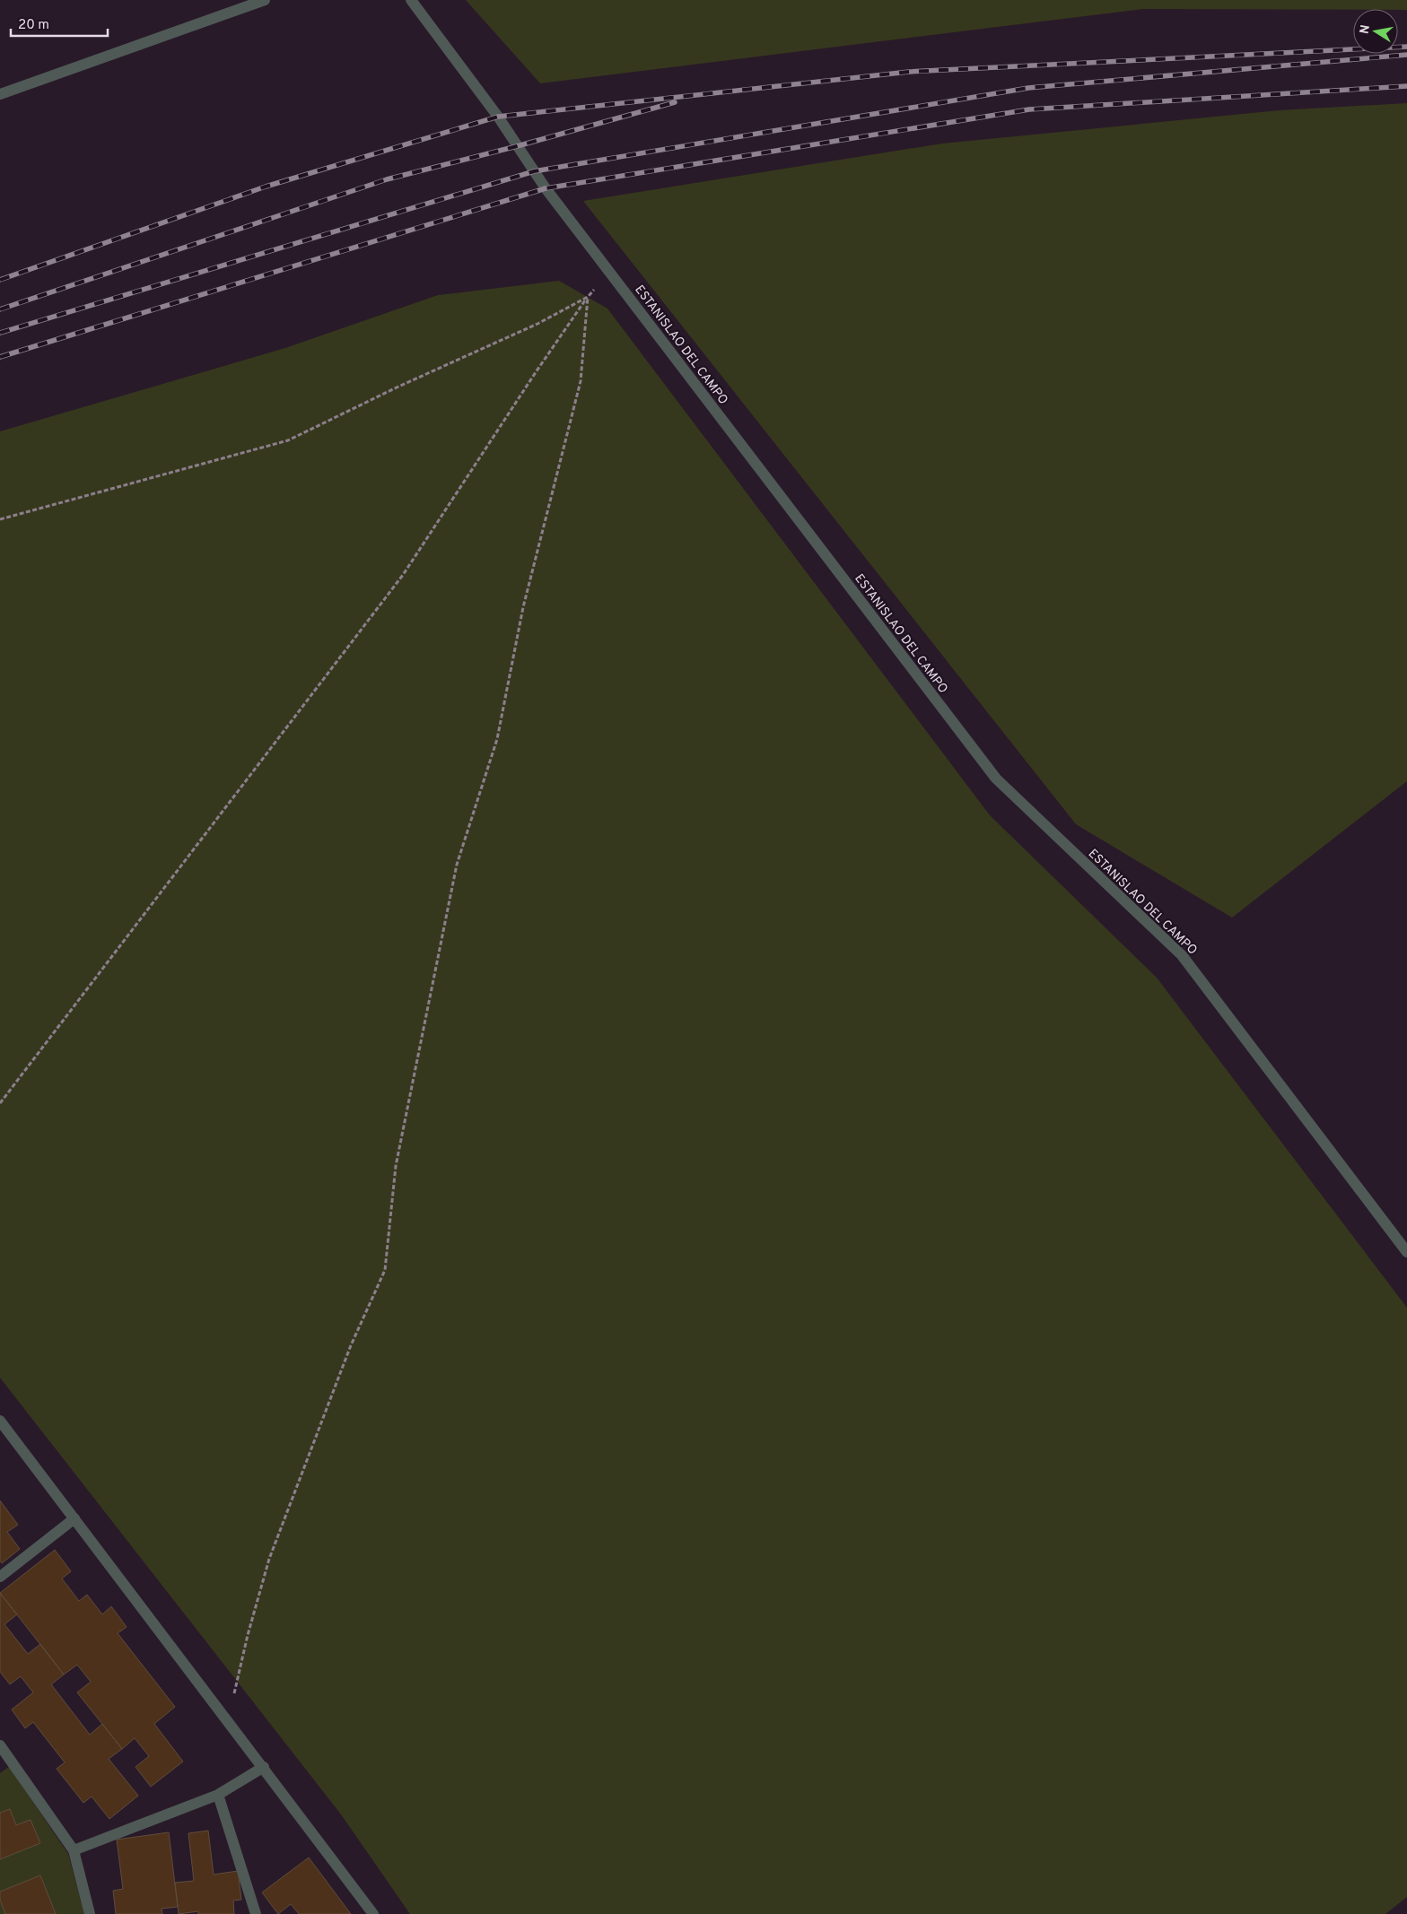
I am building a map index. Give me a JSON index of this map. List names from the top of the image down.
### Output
{
  "streets": {
    "street": ["ESTANISLAO DEL CAMPO"]
  },
  "scale_bar": "20 m",
  "north": "left"
}
